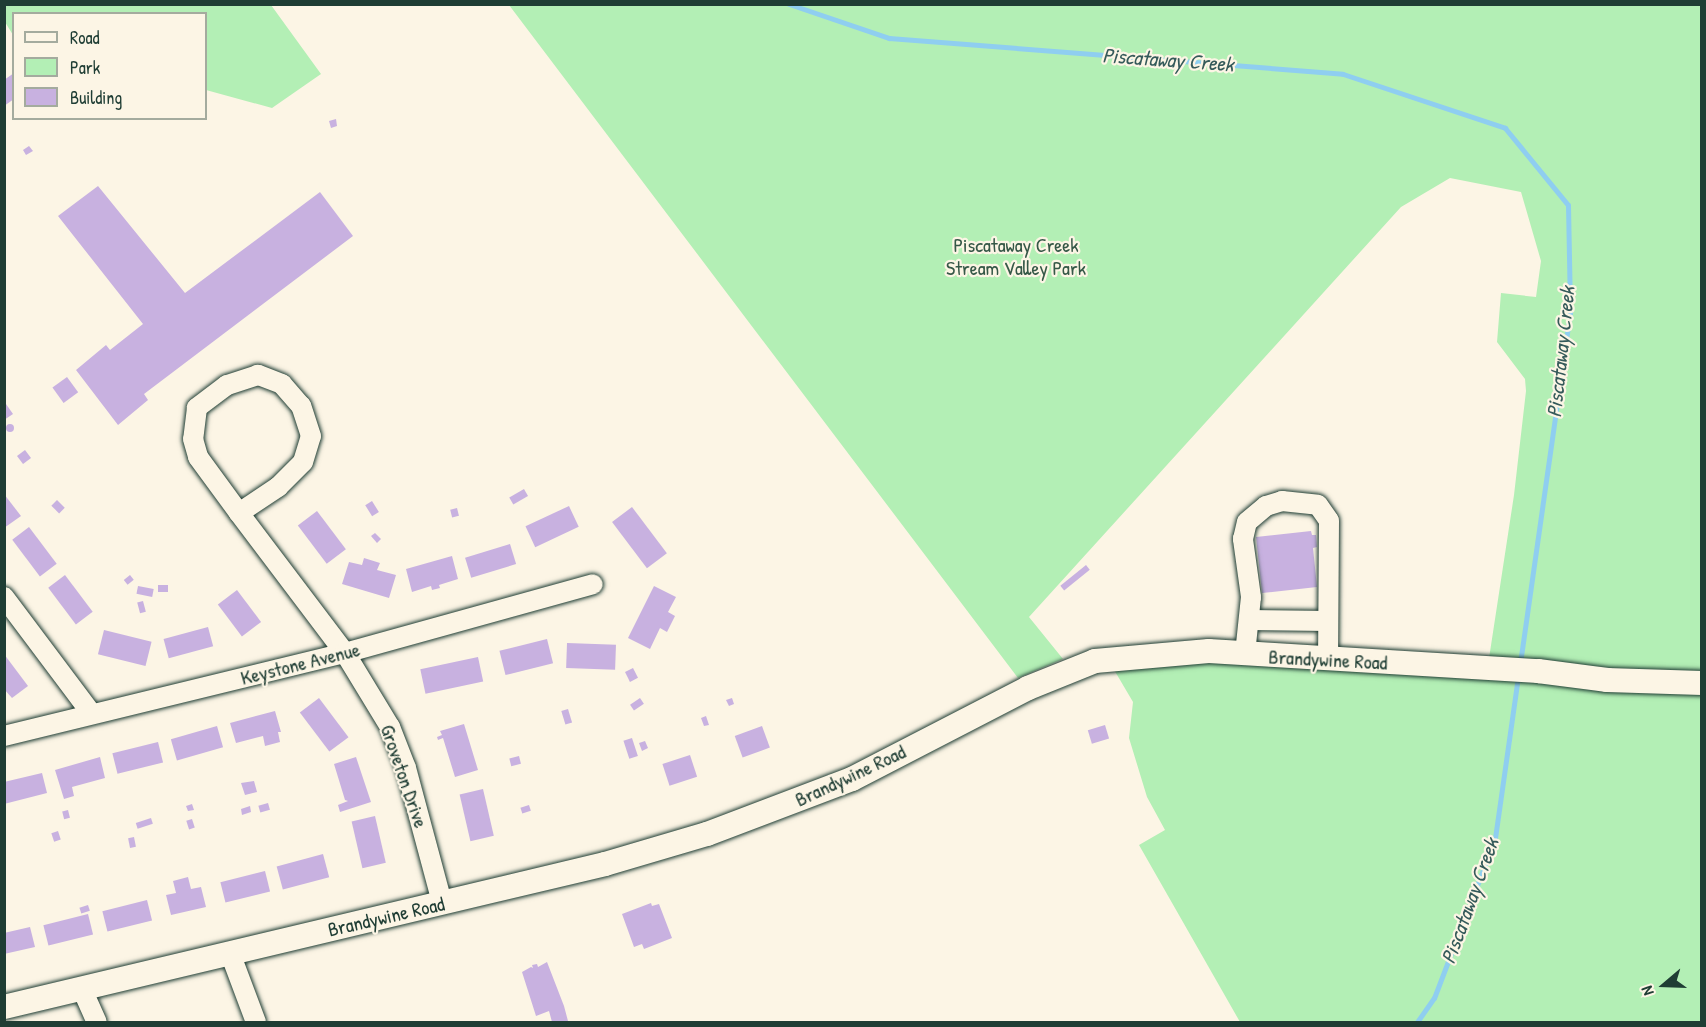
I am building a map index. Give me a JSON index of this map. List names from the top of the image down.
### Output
{
  "streets": {
    "main road": ["Brandywine Road"],
    "street": ["Keystone Avenue", "Groveton Drive"]
  },
  "crossings": [
    ["Brandywine Road", "Groveton Drive"],
    ["Keystone Avenue", "Groveton Drive"]
  ],
  "water": ["Piscataway Creek"],
  "parks": ["Piscataway Creek Stream Valley Park"],
  "legend": ["Road", "Park", "Building"],
  "north": "left"
}
